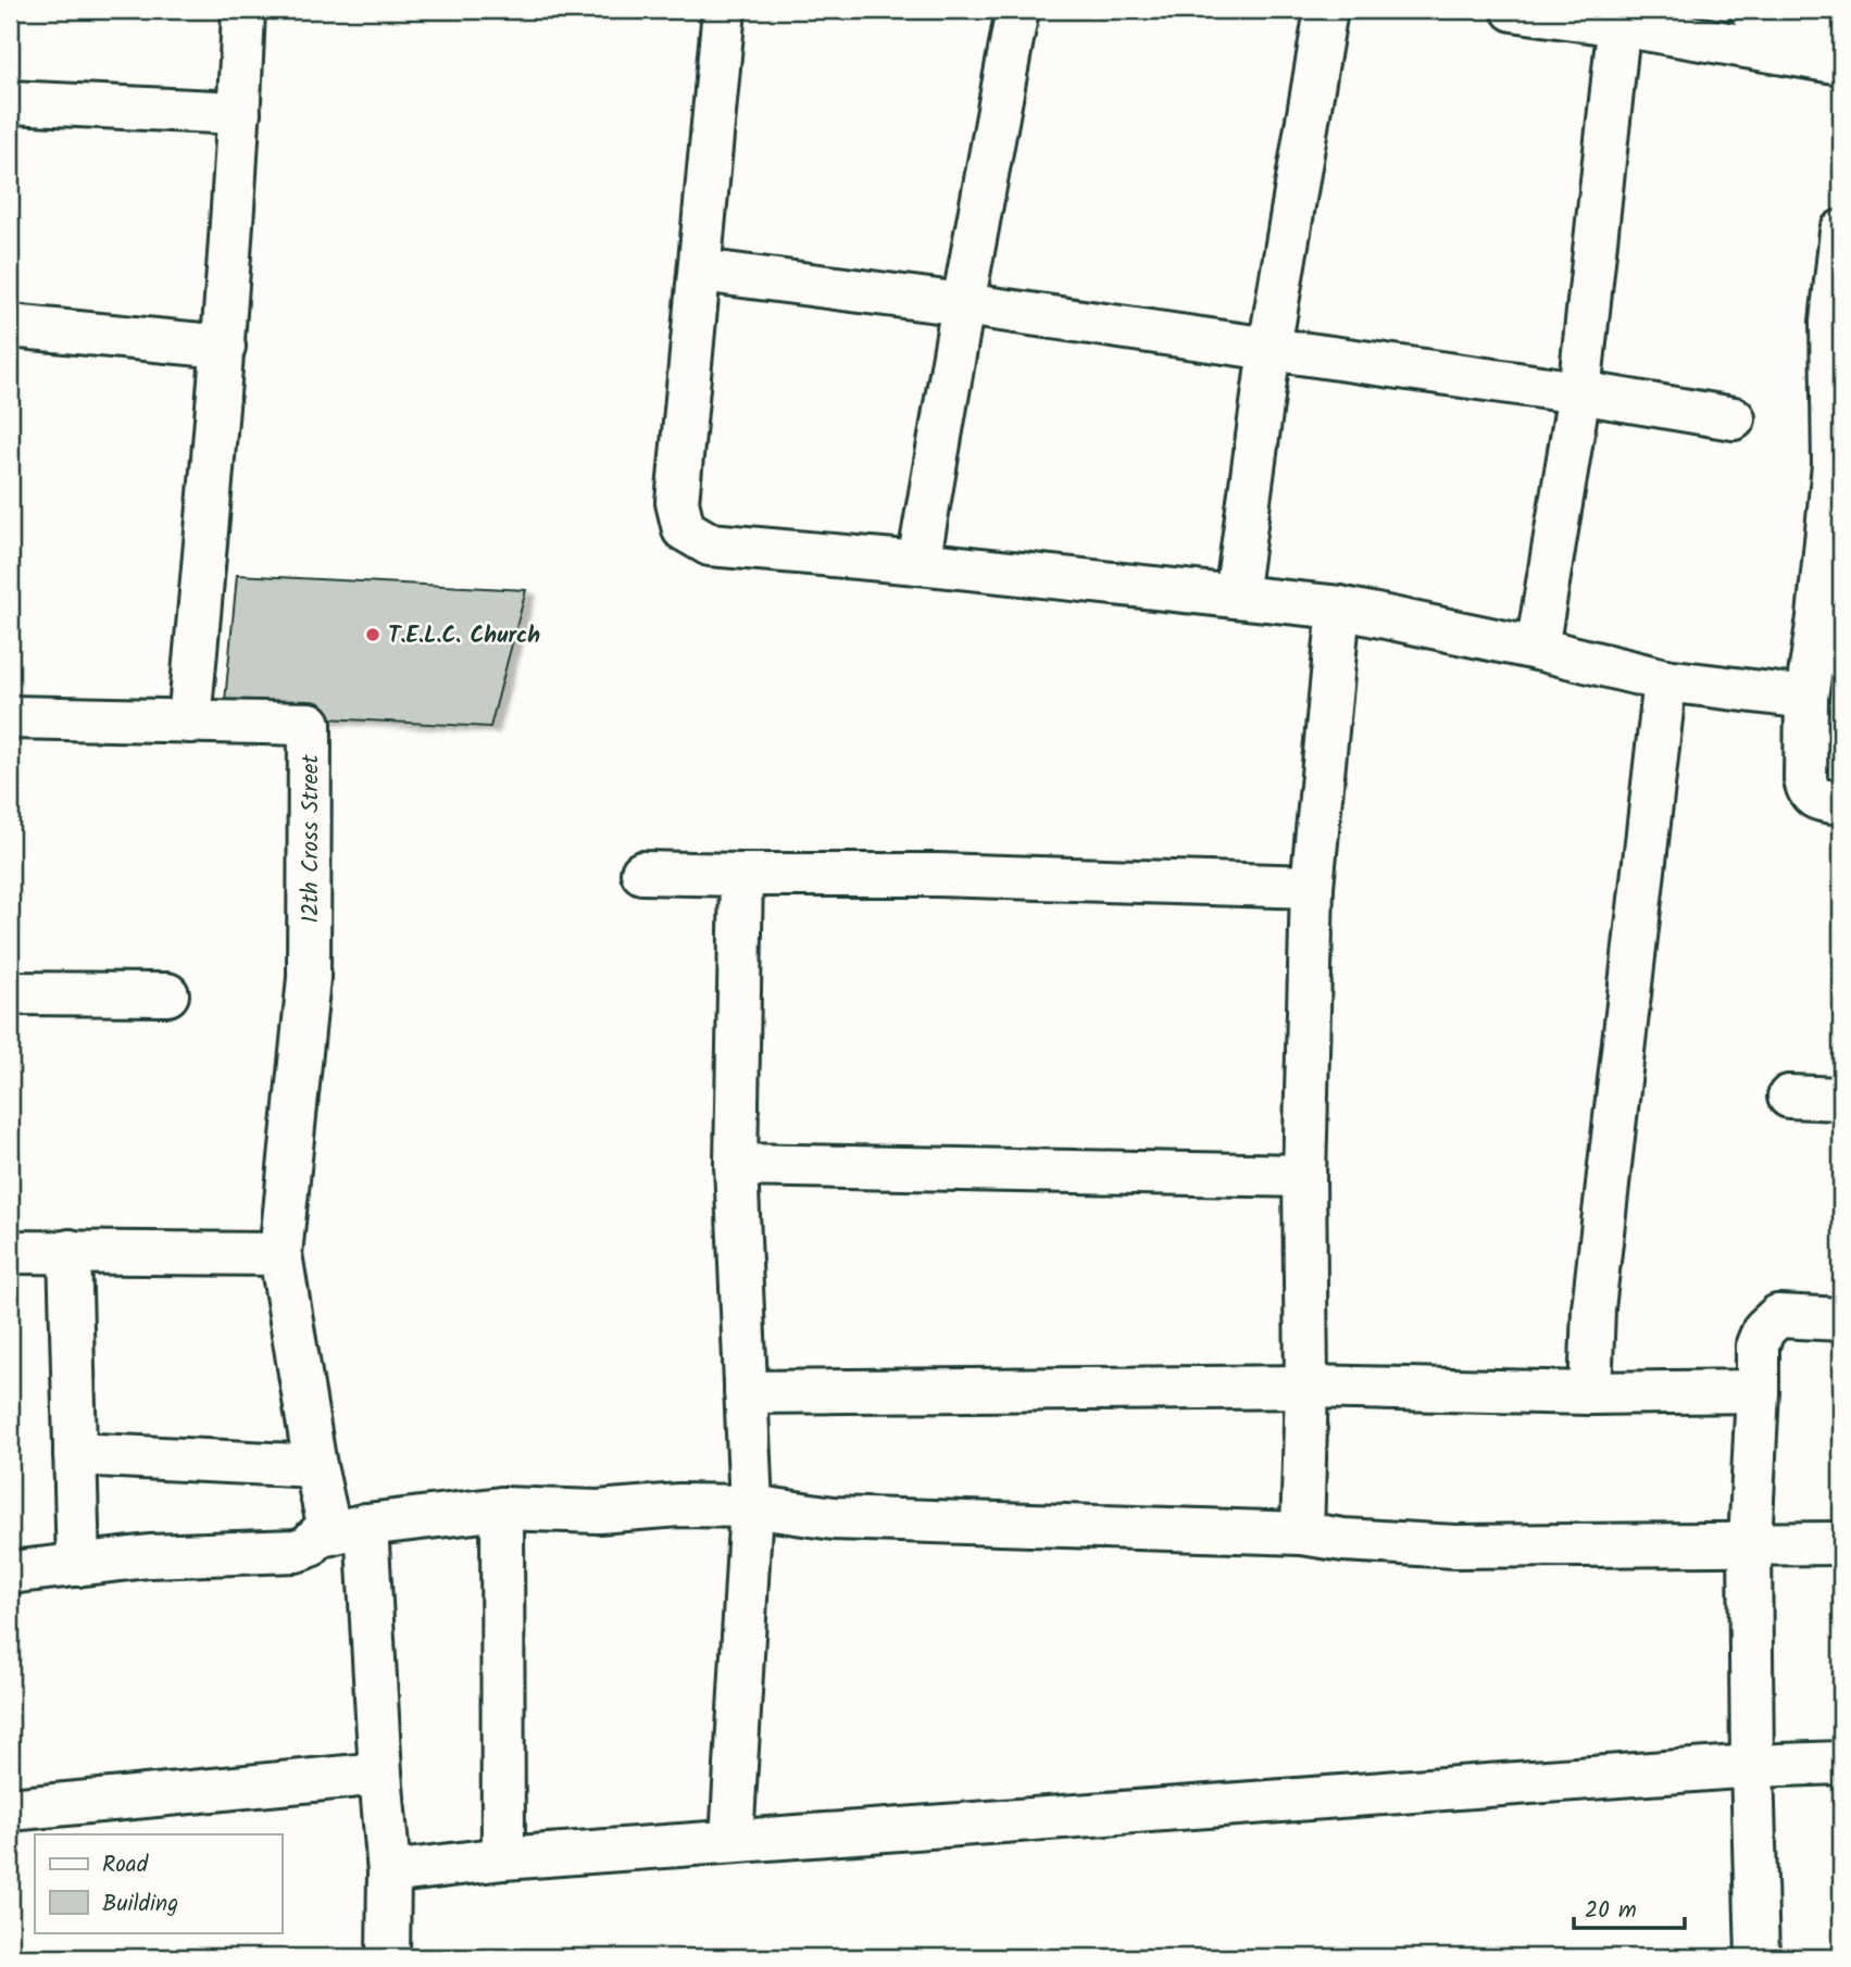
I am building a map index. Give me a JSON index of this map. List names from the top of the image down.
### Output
{
  "streets": {
    "main road": ["12th Cross Street"]
  },
  "places": ["T.E.L.C. Church"],
  "legend": ["Road", "Building"],
  "scale_bar": "20 m"
}
